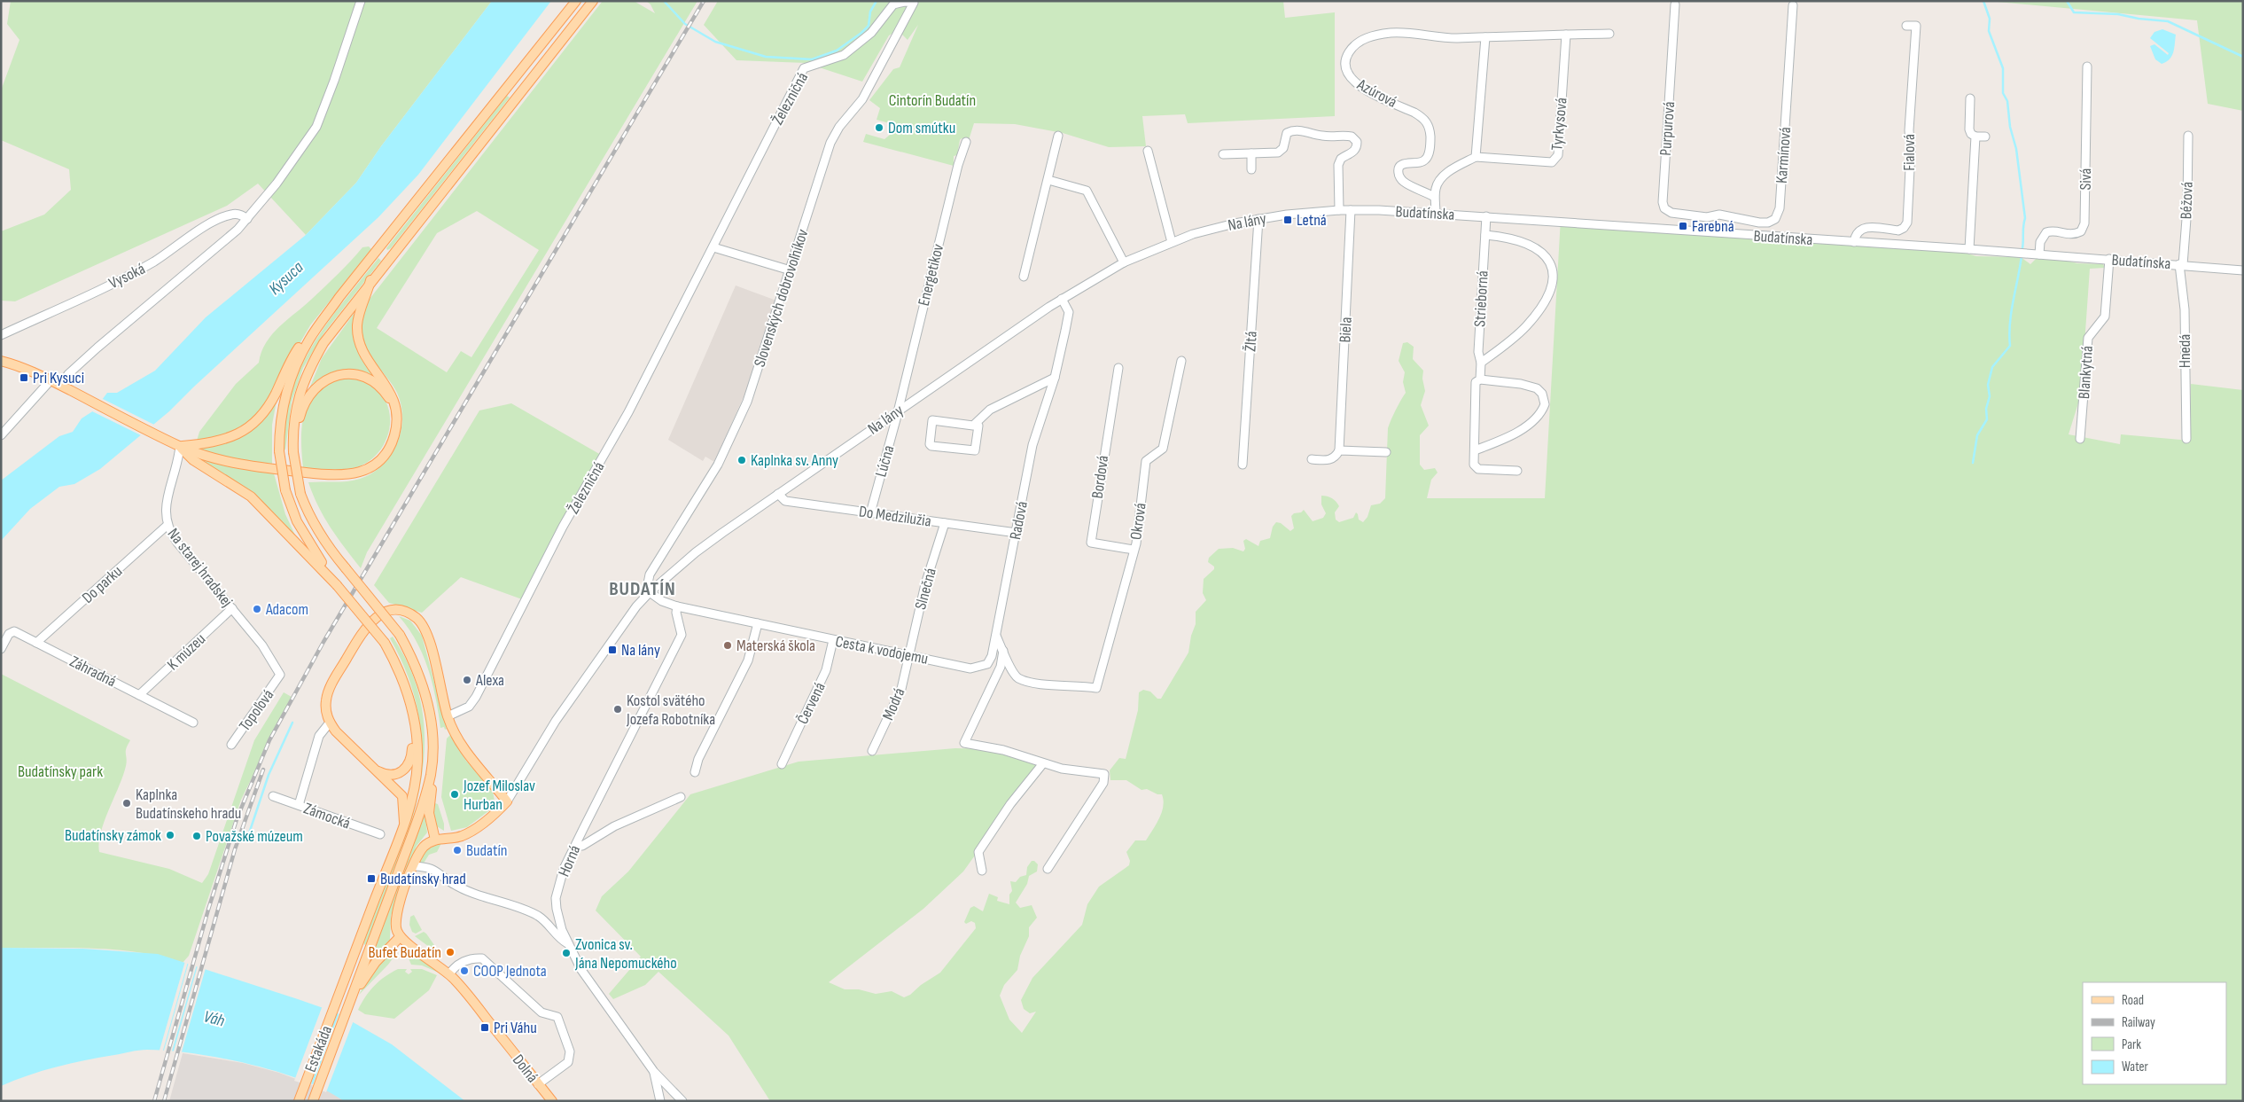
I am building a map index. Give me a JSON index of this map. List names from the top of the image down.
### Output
{
  "streets": {
    "main road": ["Na lány", "Estakáda", "Dolná"],
    "street": [
      "Azúrová",
      "Železničná",
      "Tyrkysová",
      "Purpurová",
      "Fialová",
      "Karmínová",
      "Sivá",
      "Béžová",
      "Budatínska",
      "Energetikov",
      "Vysoká",
      "Slovenských dobrovoľníkov",
      "Strieborná",
      "Biela",
      "Žltá",
      "Hnedá",
      "Blankytná",
      "Lúčna",
      "Bordová",
      "Do Medzilužia",
      "Radová",
      "Okrová",
      "Na starej hradskej",
      "Do parku",
      "Slnečná",
      "Cesta k vodojemu",
      "K múzeu",
      "Záhradná",
      "Červená",
      "Modrá",
      "Topoľová",
      "Zámocká",
      "Horná"
    ]
  },
  "crossings": [
    ["Železničná", "Slovenských dobrovoľníkov"],
    ["Purpurová", "Karmínová"],
    ["Fialová", "Budatínska"],
    ["Sivá", "Budatínska"],
    ["Béžová", "Budatínska"],
    ["Béžová", "Hnedá"],
    ["Budatínska", "Na lány"],
    ["Budatínska", "Strieborná"],
    ["Budatínska", "Biela"],
    ["Budatínska", "Hnedá"],
    ["Budatínska", "Blankytná"],
    ["Na lány", "Energetikov"],
    ["Na lány", "Slovenských dobrovoľníkov"],
    ["Na lány", "Biela"],
    ["Na lány", "Žltá"],
    ["Na lány", "Lúčna"],
    ["Na lány", "Do Medzilužia"],
    ["Na lány", "Radová"],
    ["Na lány", "Cesta k vodojemu"],
    ["Energetikov", "Lúčna"],
    ["Slovenských dobrovoľníkov", "Cesta k vodojemu"],
    ["Lúčna", "Do Medzilužia"],
    ["Bordová", "Okrová"],
    ["Do Medzilužia", "Radová"],
    ["Do Medzilužia", "Slnečná"],
    ["Radová", "Cesta k vodojemu"],
    ["Na starej hradskej", "Do parku"],
    ["Na starej hradskej", "K múzeu"],
    ["Na starej hradskej", "Topoľová"],
    ["Do parku", "Záhradná"],
    ["Slnečná", "Cesta k vodojemu"],
    ["Slnečná", "Modrá"],
    ["Cesta k vodojemu", "Červená"],
    ["Cesta k vodojemu", "Modrá"],
    ["Cesta k vodojemu", "Horná"],
    ["K múzeu", "Záhradná"]
  ],
  "districts": ["BUDATÍN"],
  "water": ["Kysuca", "Váh"],
  "parks": ["Cintorín Budatín", "Budatínsky park"],
  "places": {
    "other": [
      "Dom smútku",
      "Kaplnka sv. Anny",
      "Adacom",
      "Materská škola",
      "Alexa",
      "Kostol svätého Jozefa Robotníka",
      "Jozef Miloslav Hurban",
      "Kaplnka Budatínskeho hradu",
      "Budatínsky zámok",
      "Považské múzeum",
      "Budatín",
      "Bufet Budatín",
      "Zvonica sv. Jána Nepomuckého",
      "COOP Jednota"
    ],
    "transit": [
      "Letná",
      "Farebná",
      "Pri Kysuci",
      "Na lány",
      "Budatínsky hrad",
      "Pri Váhu"
    ]
  },
  "legend": [
    "Road",
    "Railway",
    "Park",
    "Water"
  ]
}
